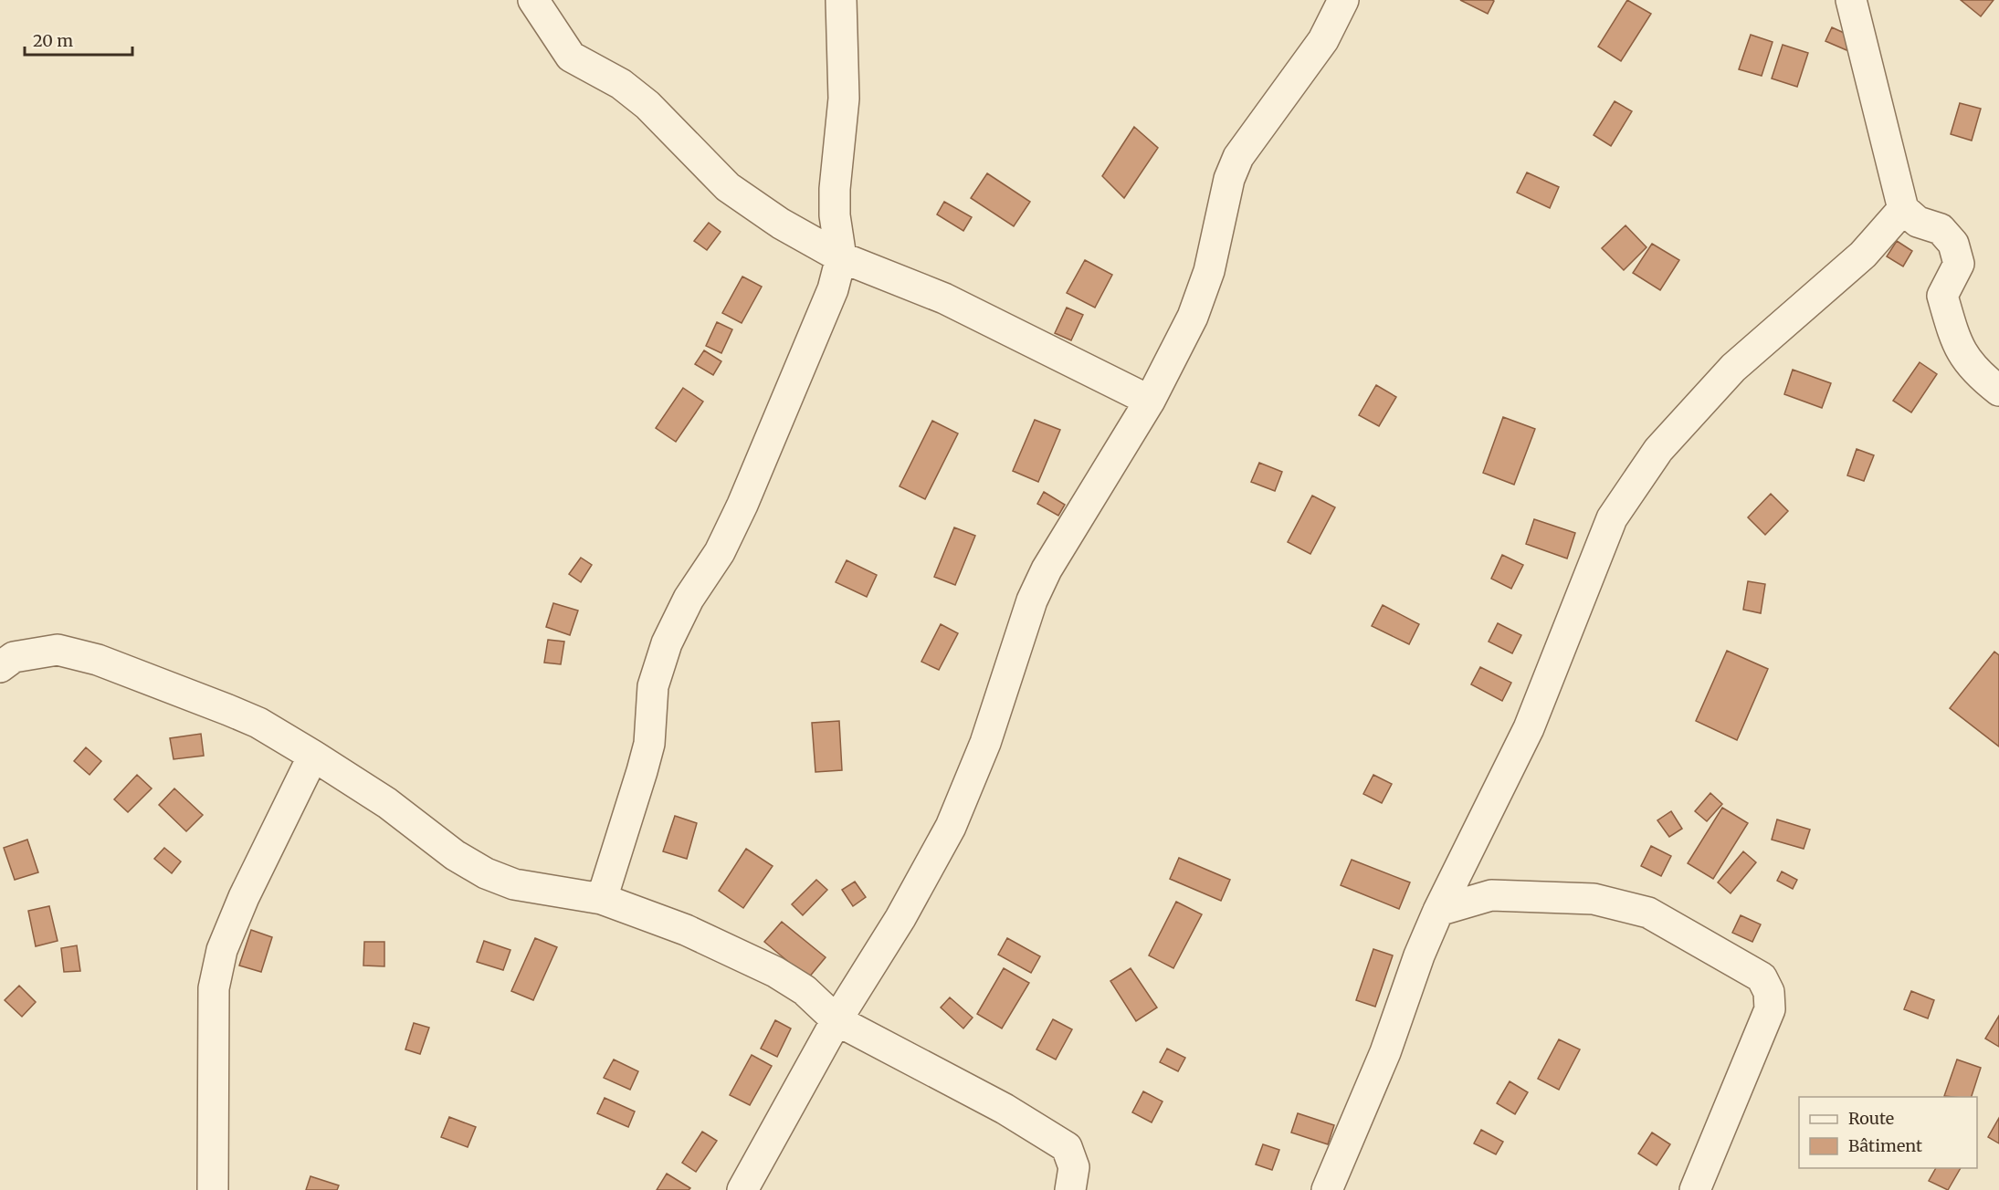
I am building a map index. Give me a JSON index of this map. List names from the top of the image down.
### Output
{
  "legend": ["Route", "Bâtiment"],
  "scale_bar": "20 m"
}
